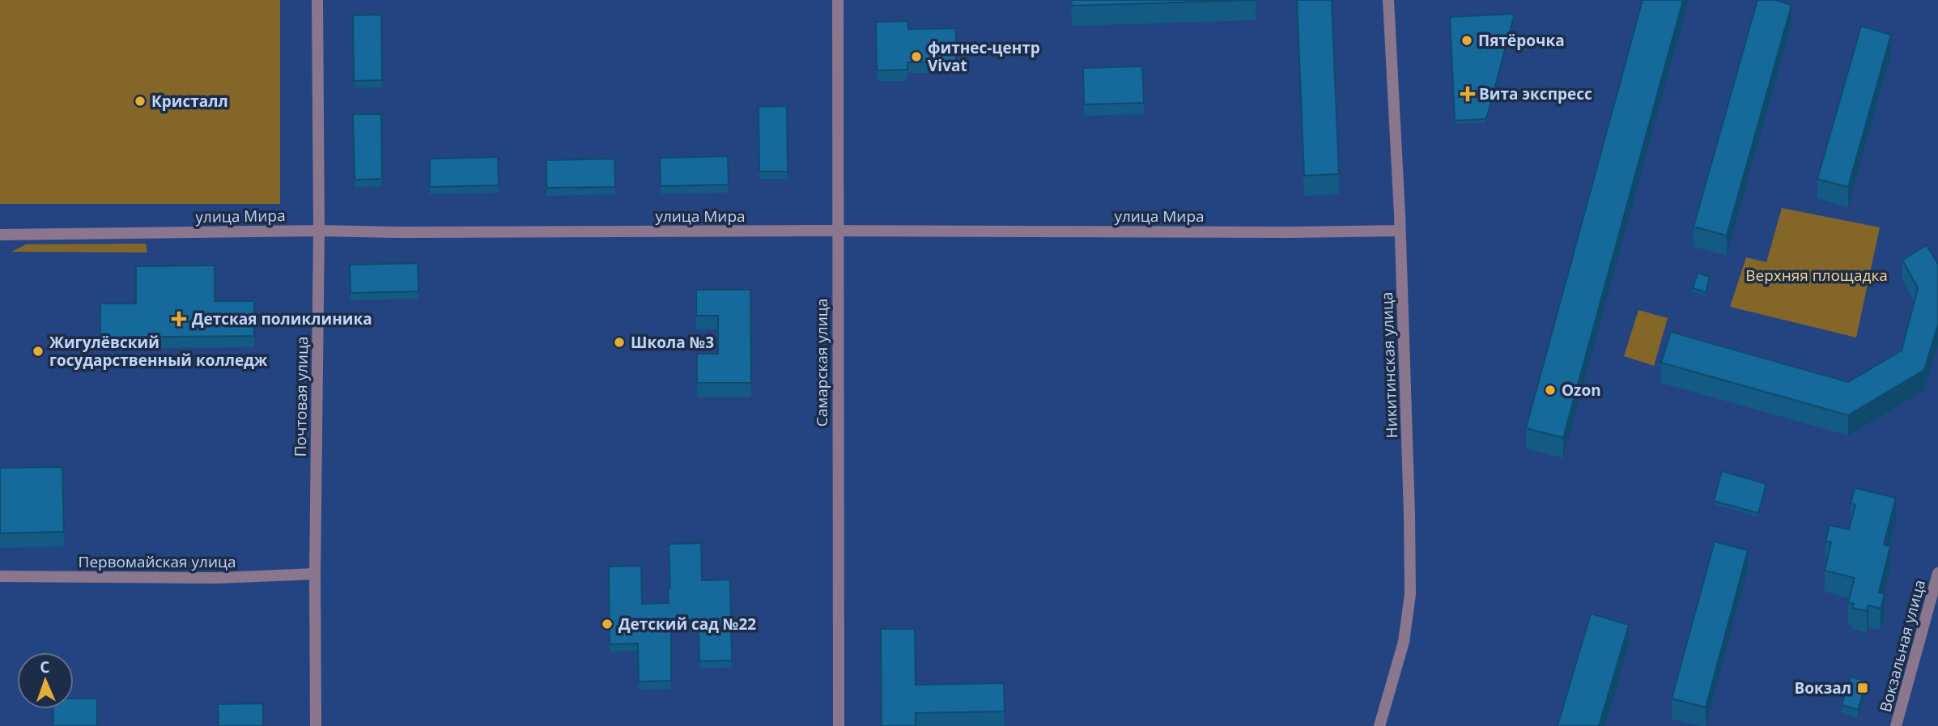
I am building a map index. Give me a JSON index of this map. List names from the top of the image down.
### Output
{
  "streets": {
    "street": [
      "улица Мира",
      "Самарская улица",
      "Никитинская улица",
      "Почтовая улица",
      "Первомайская улица",
      "Вокзальная улица"
    ]
  },
  "crossings": [
    ["улица Мира", "Самарская улица"],
    ["улица Мира", "Никитинская улица"],
    ["улица Мира", "Почтовая улица"],
    ["Почтовая улица", "Первомайская улица"]
  ],
  "parks": ["Верхняя площадка"],
  "places": {
    "other": [
      "Пятёрочка",
      "фитнес-центр Vivat",
      "Кристалл",
      "Школа №3",
      "Жигулёвский государственный колледж",
      "Ozon",
      "Детский сад №22"
    ],
    "health": ["Вита экспресс", "Детская поликлиника"],
    "transit": ["Вокзал"]
  },
  "north": "top"
}
